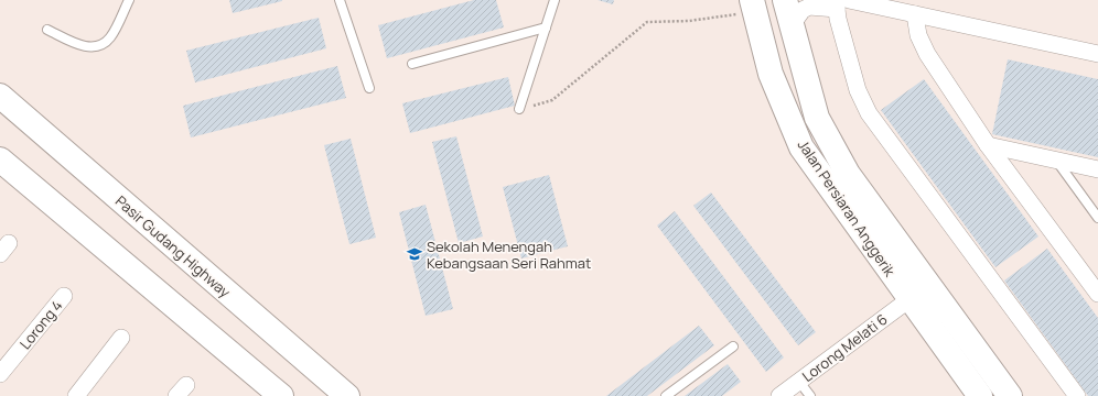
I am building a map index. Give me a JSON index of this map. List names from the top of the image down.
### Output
{
  "streets": {
    "main road": ["Jalan Persiaran Anggerik", "Pasir Gudang Highway"],
    "street": ["Lorong 4", "Lorong Melati 6"]
  },
  "crossings": [
    ["Jalan Persiaran Anggerik", "Lorong Melati 6"]
  ],
  "places": {
    "school or university": ["Sekolah Menengah Kebangsaan Seri Rahmat"]
  }
}
